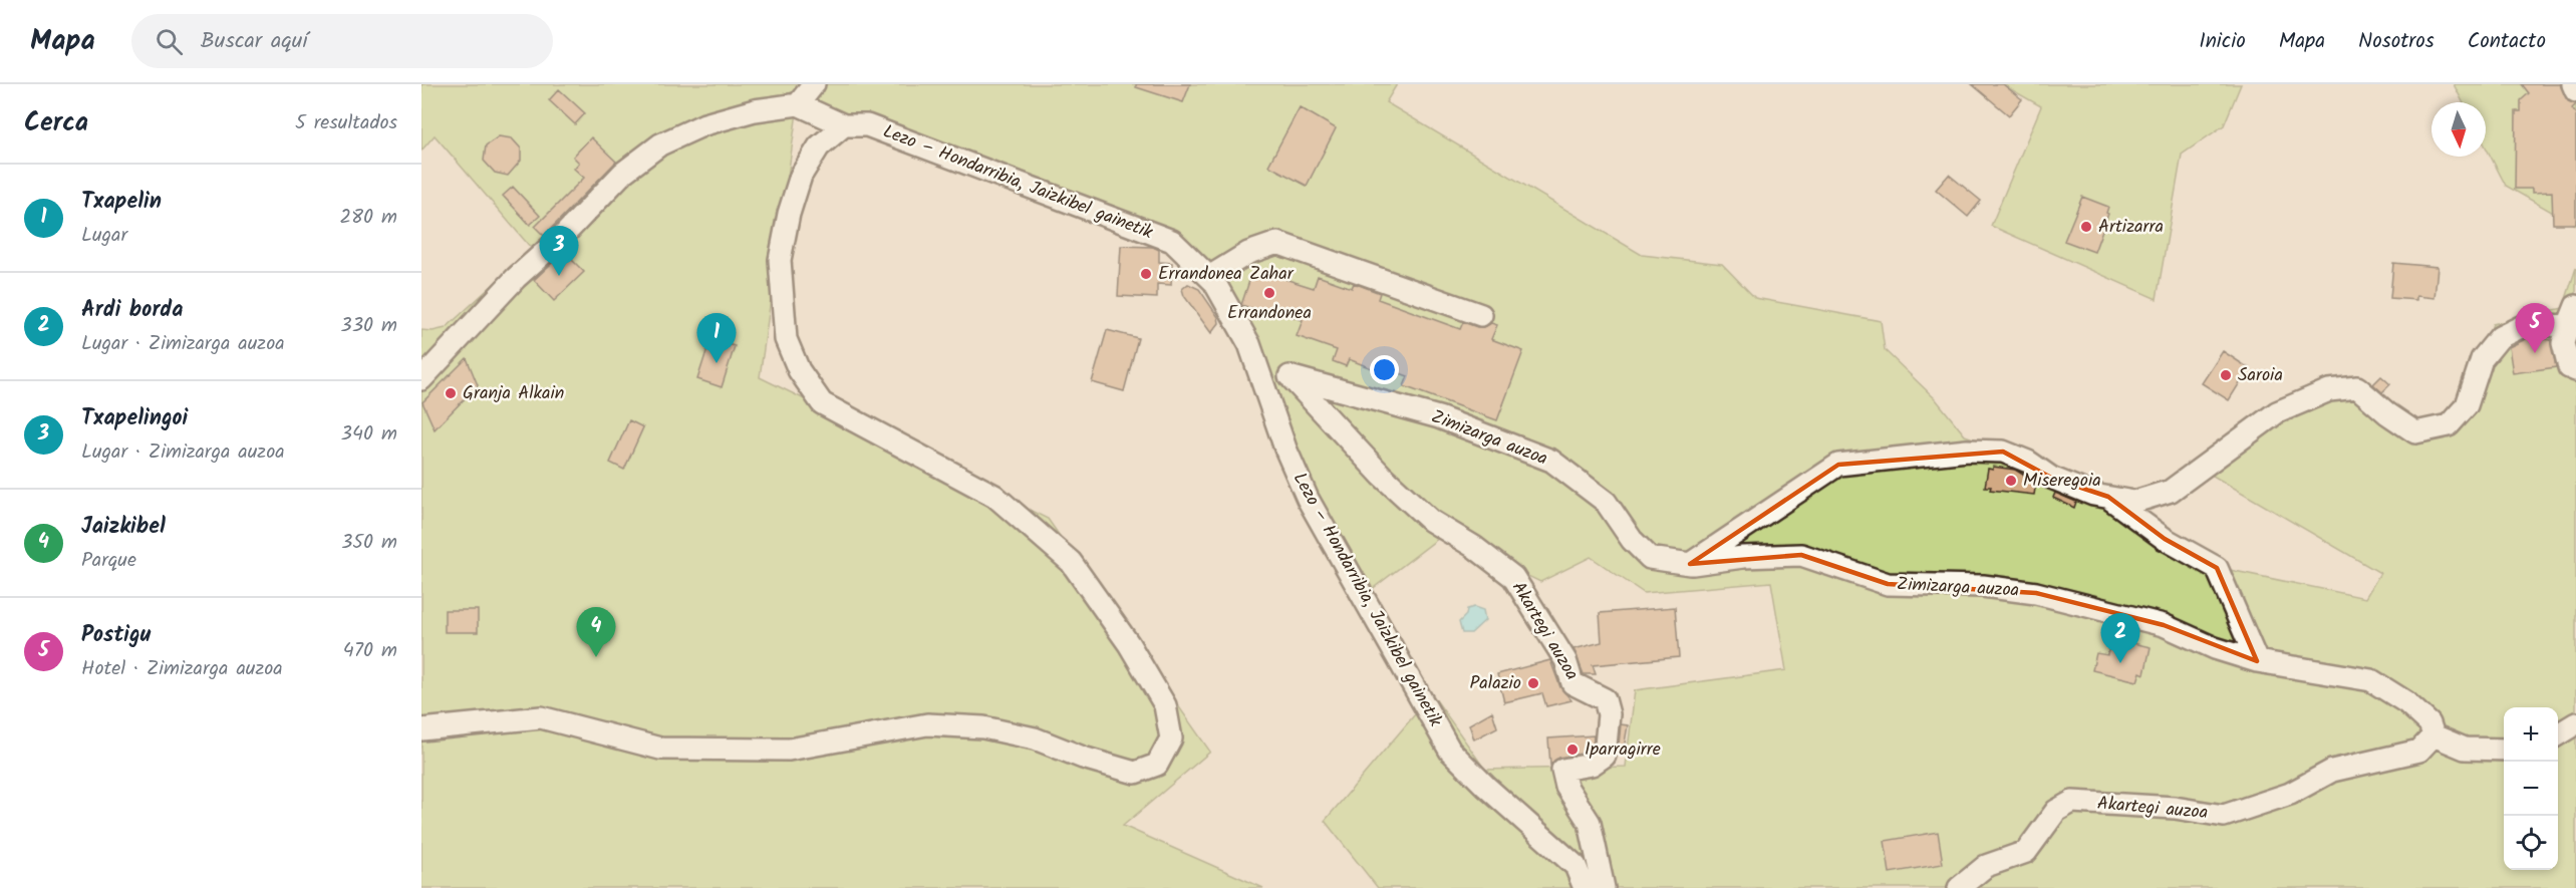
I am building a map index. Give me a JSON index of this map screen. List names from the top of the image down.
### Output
{
  "streets": {
    "street": ["Lezo – Hondarribia, Jaizkibel gainetik", "Zimizarga auzoa", "Akartegi auzoa"]
  },
  "crossings": [
    ["Lezo – Hondarribia, Jaizkibel gainetik", "Akartegi auzoa"],
    ["Zimizarga auzoa", "Akartegi auzoa"]
  ],
  "places": [
    "Artizarra",
    "Errandonea Zahar",
    "Errandonea",
    "Saroia",
    "Granja Alkain",
    "Miseregoia",
    "Palazio",
    "Iparragirre"
  ],
  "north": "bottom",
  "page": {
    "header": "Mapa",
    "search": "Buscar aquí",
    "nav": [
      "Inicio",
      "Mapa",
      "Nosotros",
      "Contacto"
    ],
    "heading": ["Cerca", "5 resultados"],
    "list": [
      {
        "mark": "1",
        "name": "Txapelin",
        "note": "Lugar",
        "value": "280 m"
      },
      {
        "mark": "2",
        "name": "Ardi borda",
        "note": "Lugar · Zimizarga auzoa",
        "value": "330 m"
      },
      {
        "mark": "3",
        "name": "Txapelingoi",
        "note": "Lugar · Zimizarga auzoa",
        "value": "340 m"
      },
      {
        "mark": "4",
        "name": "Jaizkibel",
        "note": "Parque",
        "value": "350 m"
      },
      {
        "mark": "5",
        "name": "Postigu",
        "note": "Hotel · Zimizarga auzoa",
        "value": "470 m"
      }
    ],
    "pins": [
      "3",
      "5",
      "1",
      "4",
      "2"
    ],
    "map_buttons": ["+", "−"]
  }
}
